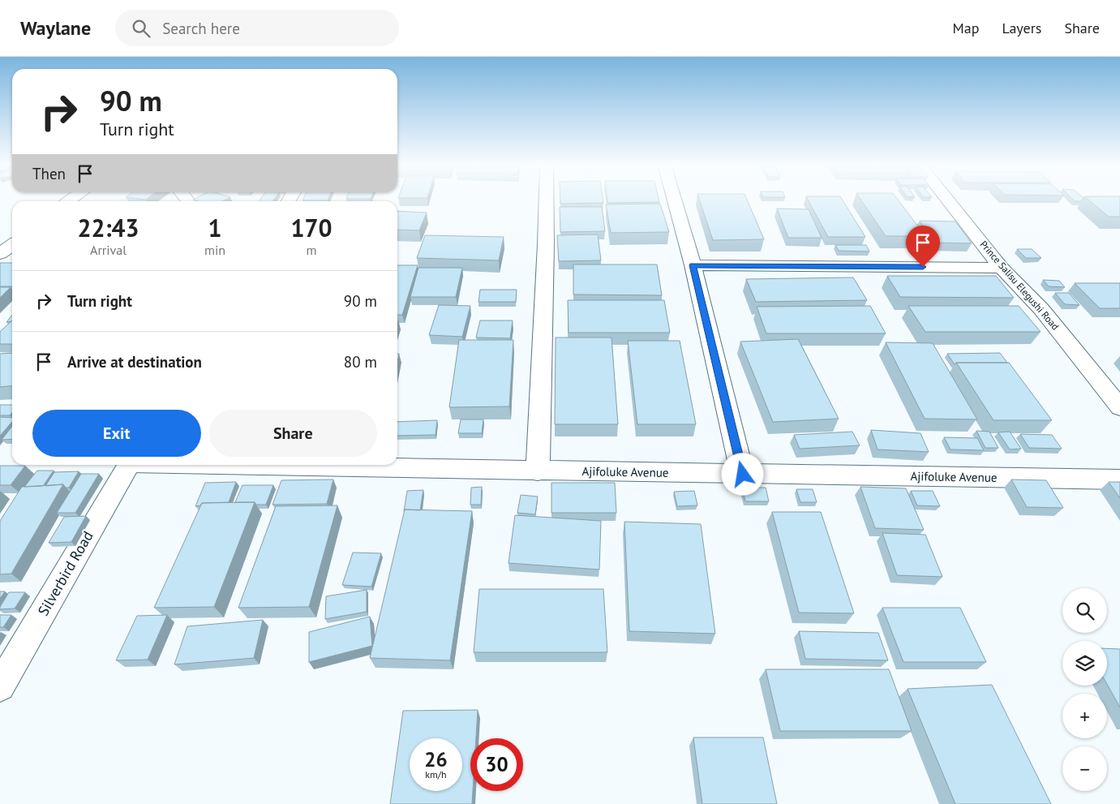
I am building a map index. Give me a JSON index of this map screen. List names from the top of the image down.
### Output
{
  "streets": {
    "street": ["Prince Salisu Elegushi Road", "Ajifoluke Avenue", "Silverbird Road"]
  },
  "page": {
    "header": "Waylane",
    "search": "Search here",
    "nav": ["Map", "Layers", "Share"],
    "turn": ["90 m", "Turn right"],
    "then": "Then",
    "eta": [
      "22:43",
      "Arrival",
      "1",
      "min",
      "170",
      "m"
    ],
    "list": [
      {
        "name": "Turn right",
        "value": "90 m"
      },
      {
        "name": "Arrive at destination",
        "value": "80 m"
      }
    ],
    "buttons": ["Exit", "Share"],
    "map_buttons": ["+", "−"],
    "speed": "26 km/h",
    "limit": "30"
  }
}
